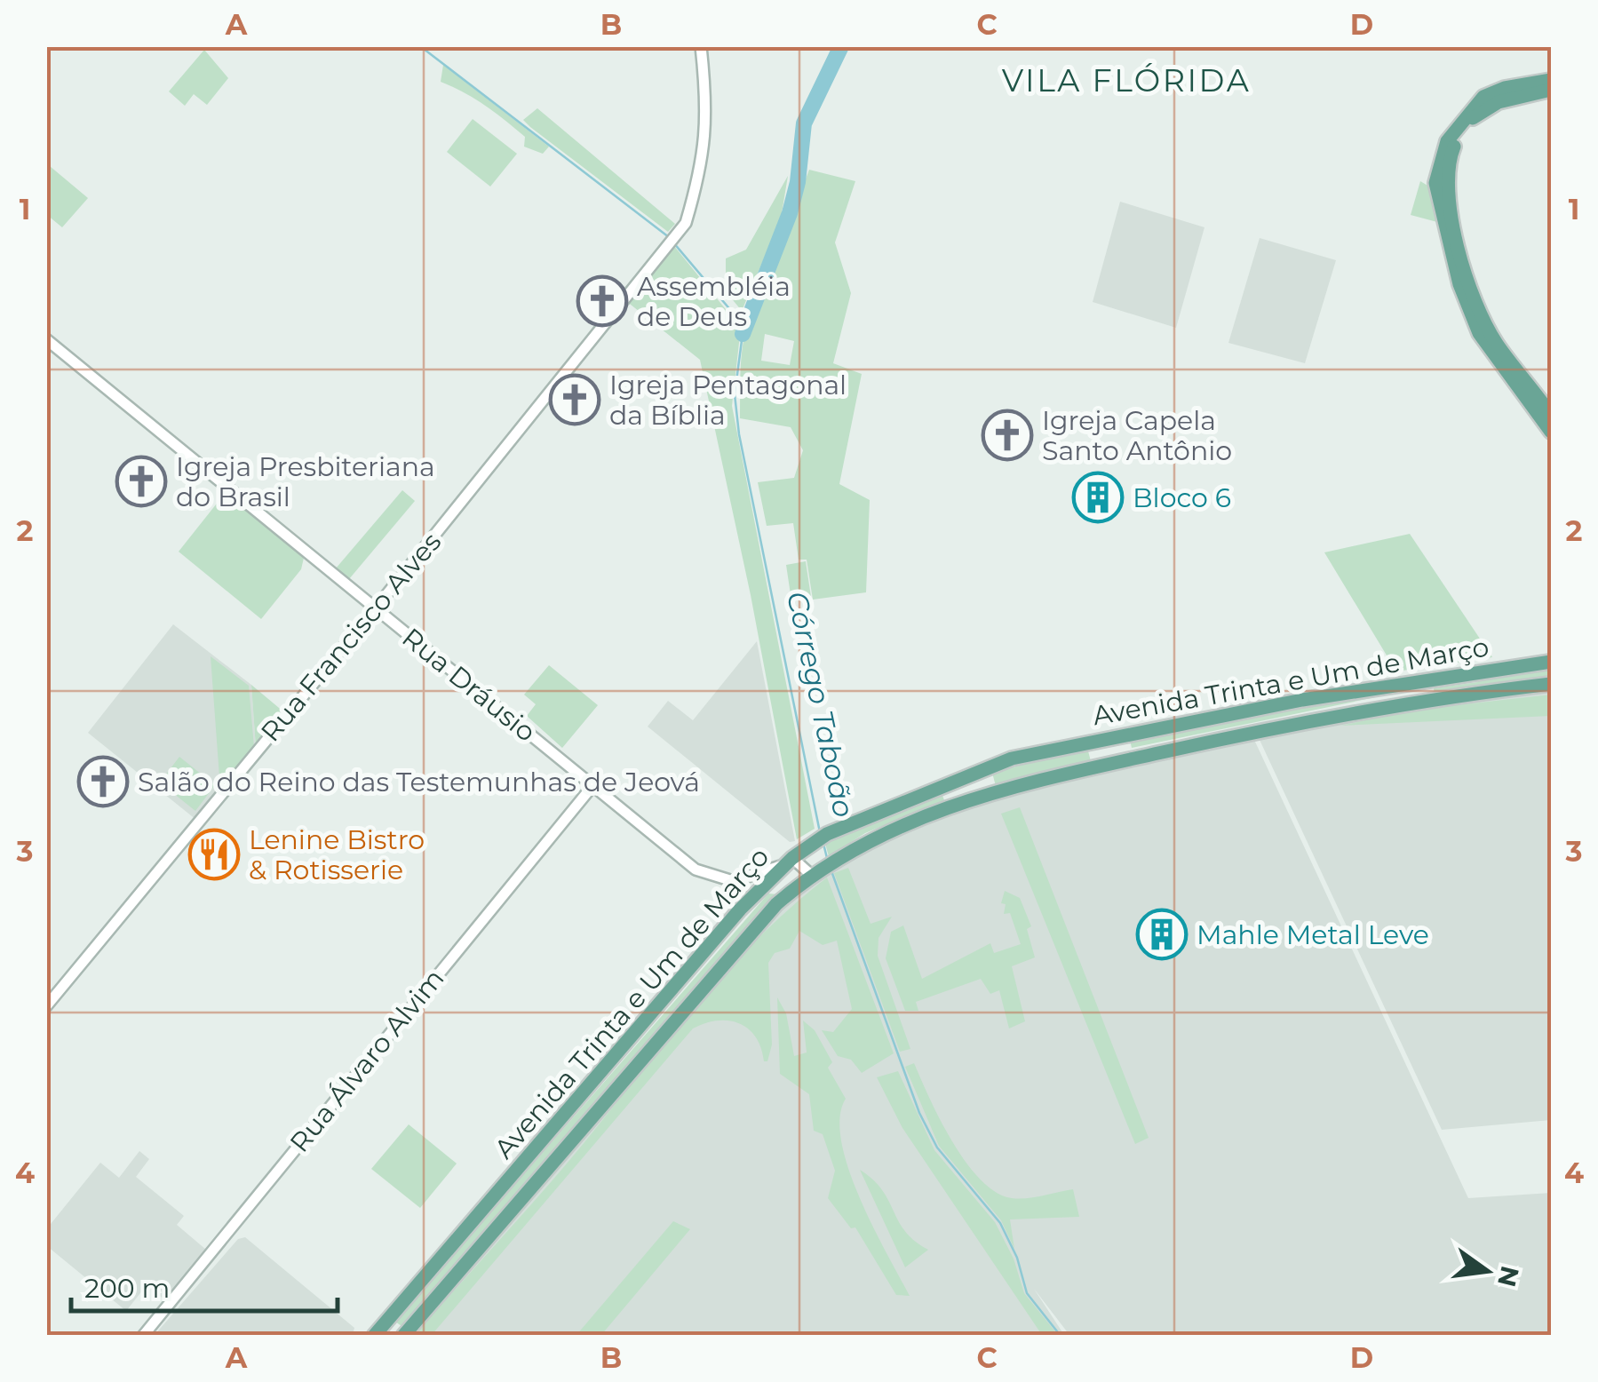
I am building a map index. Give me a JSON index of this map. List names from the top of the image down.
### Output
{
  "streets": {
    "main road": ["Avenida Trinta e Um de Março"],
    "street": ["Rua Francisco Alves", "Rua Dráusio", "Rua Álvaro Alvim"]
  },
  "crossings": [
    ["Rua Francisco Alves", "Rua Dráusio"],
    ["Avenida Trinta e Um de Março", "Rua Dráusio"],
    ["Rua Dráusio", "Rua Álvaro Alvim"]
  ],
  "districts": ["VILA FLÓRIDA"],
  "water": ["Córrego Taboão"],
  "places": {
    "church": [
      "Assembléia de Deus",
      "Igreja Pentagonal da Bíblia",
      "Igreja Capela Santo Antônio",
      "Igreja Presbiteriana do Brasil",
      "Salão do Reino das Testemunhas de Jeová"
    ],
    "building": ["Bloco 6", "Mahle Metal Leve"],
    "restaurant": ["Lenine Bistro & Rotisserie"]
  },
  "scale_bar": "200 m",
  "north": "right",
  "grid": {
    "columns": [
      "A",
      "B",
      "C",
      "D"
    ],
    "rows": [
      "1",
      "2",
      "3",
      "4"
    ]
  }
}
